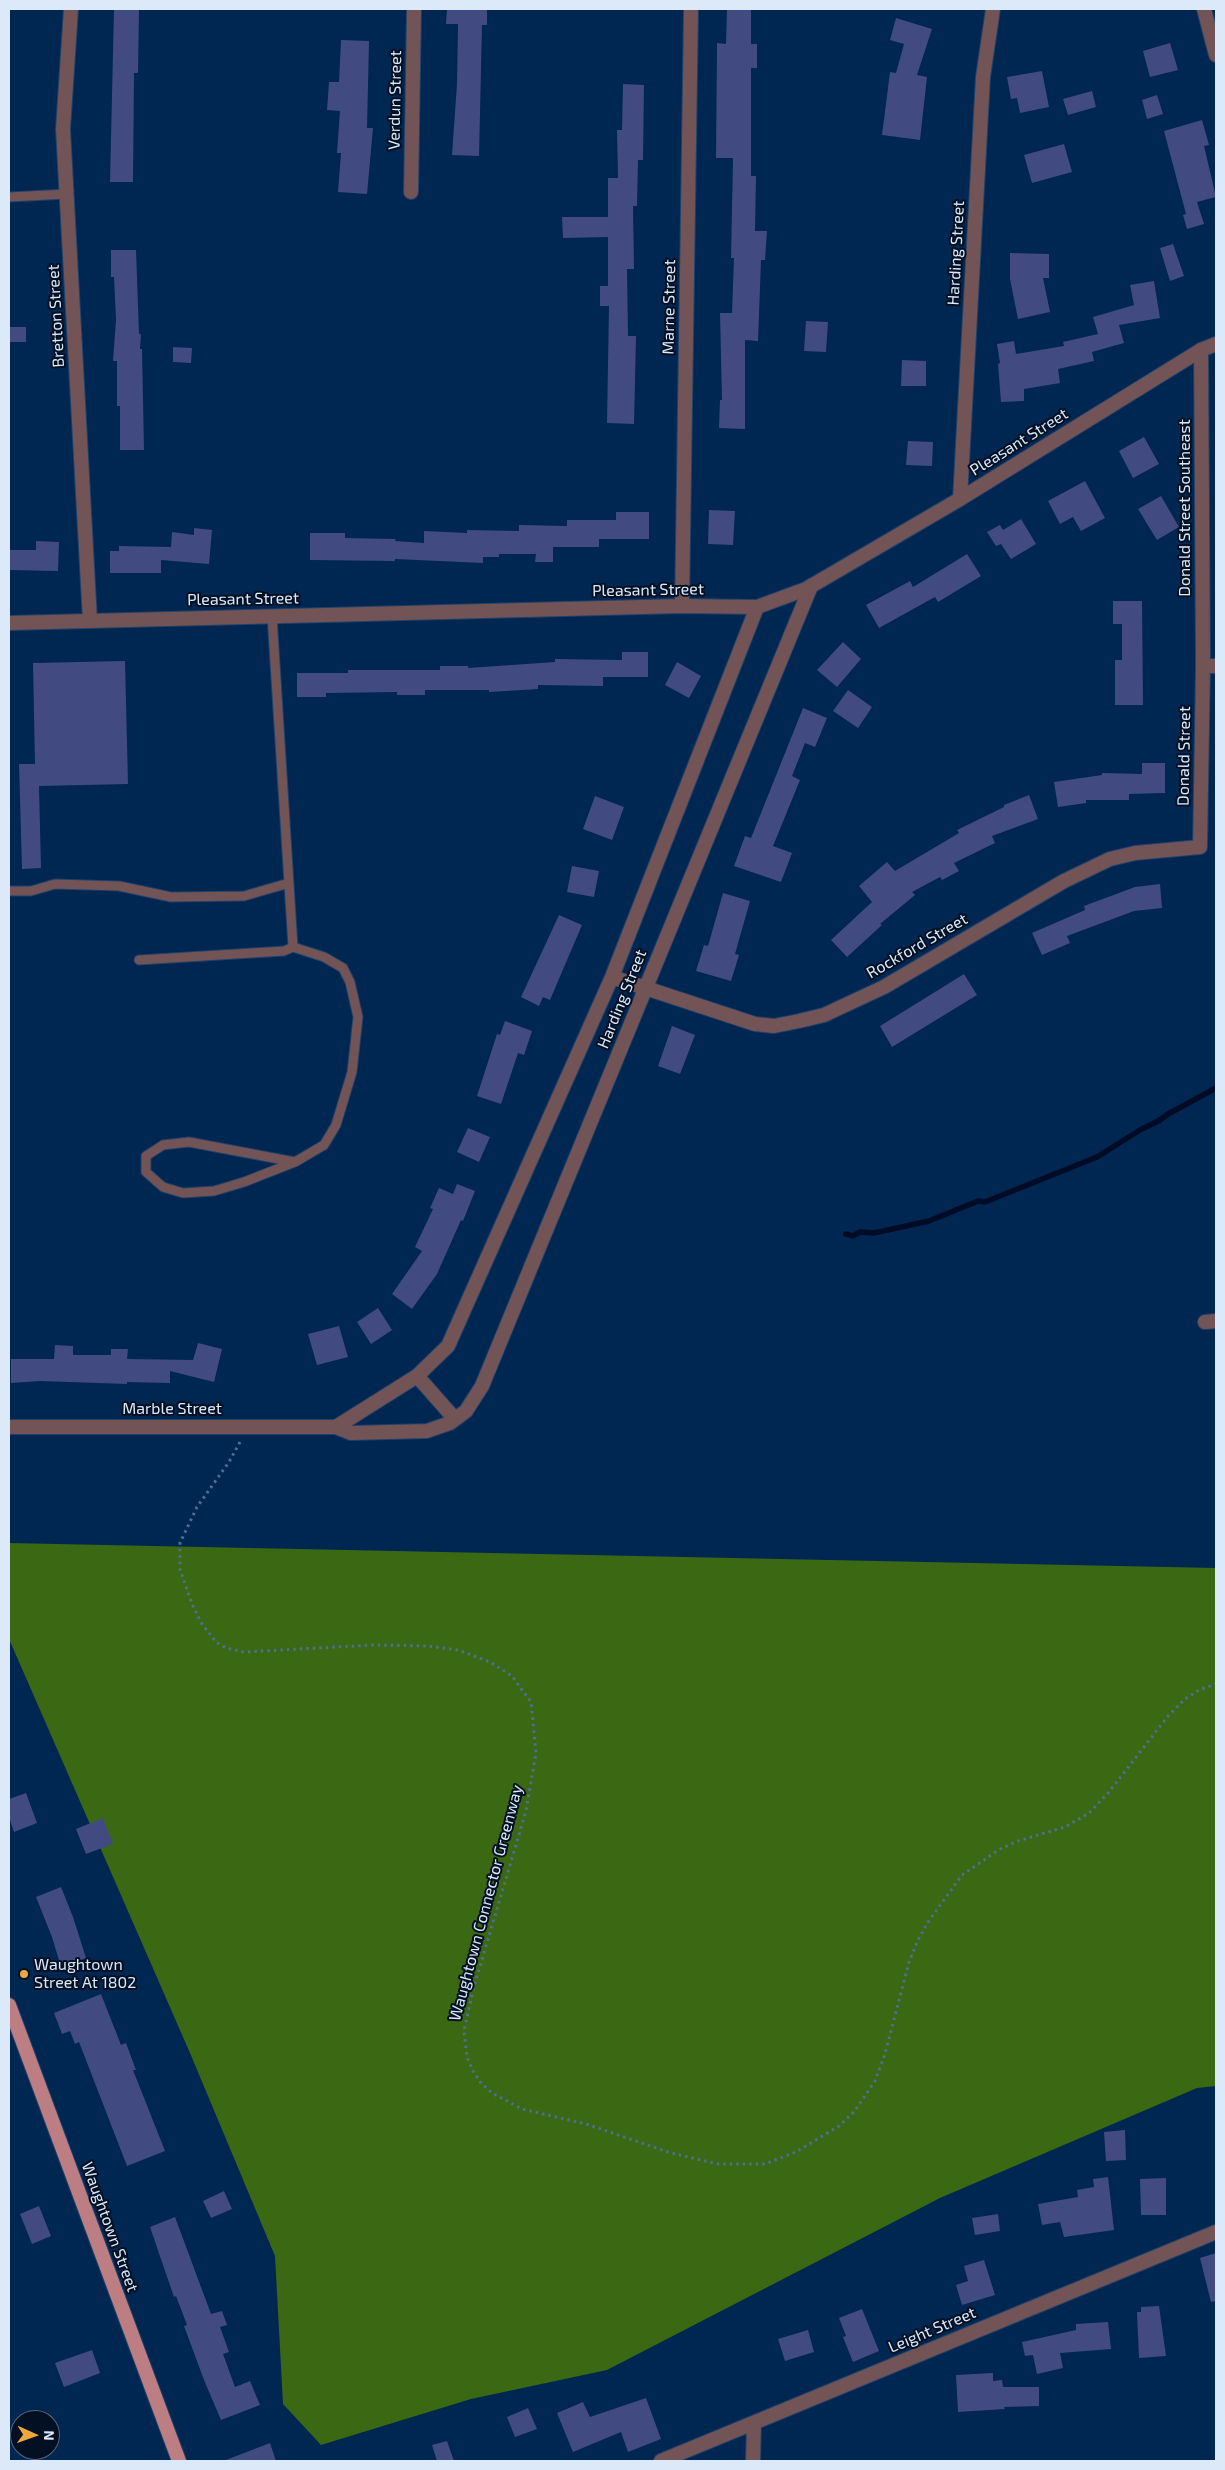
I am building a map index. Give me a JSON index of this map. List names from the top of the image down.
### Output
{
  "streets": {
    "main road": ["Waughtown Street"],
    "street": [
      "Verdun Street",
      "Harding Street",
      "Marne Street",
      "Bretton Street",
      "Pleasant Street",
      "Donald Street Southeast",
      "Donald Street",
      "Rockford Street",
      "Marble Street",
      "Leight Street"
    ],
    "path": ["Waughtown Connector Greenway"]
  },
  "crossings": [
    ["Harding Street", "Pleasant Street"],
    ["Harding Street", "Rockford Street"],
    ["Harding Street", "Marble Street"],
    ["Marne Street", "Pleasant Street"],
    ["Bretton Street", "Pleasant Street"],
    ["Pleasant Street", "Donald Street Southeast"],
    ["Donald Street Southeast", "Donald Street"],
    ["Donald Street", "Rockford Street"],
    ["Marble Street", "Waughtown Connector Greenway"]
  ],
  "places": ["Waughtown Street At 1802"],
  "north": "right"
}
